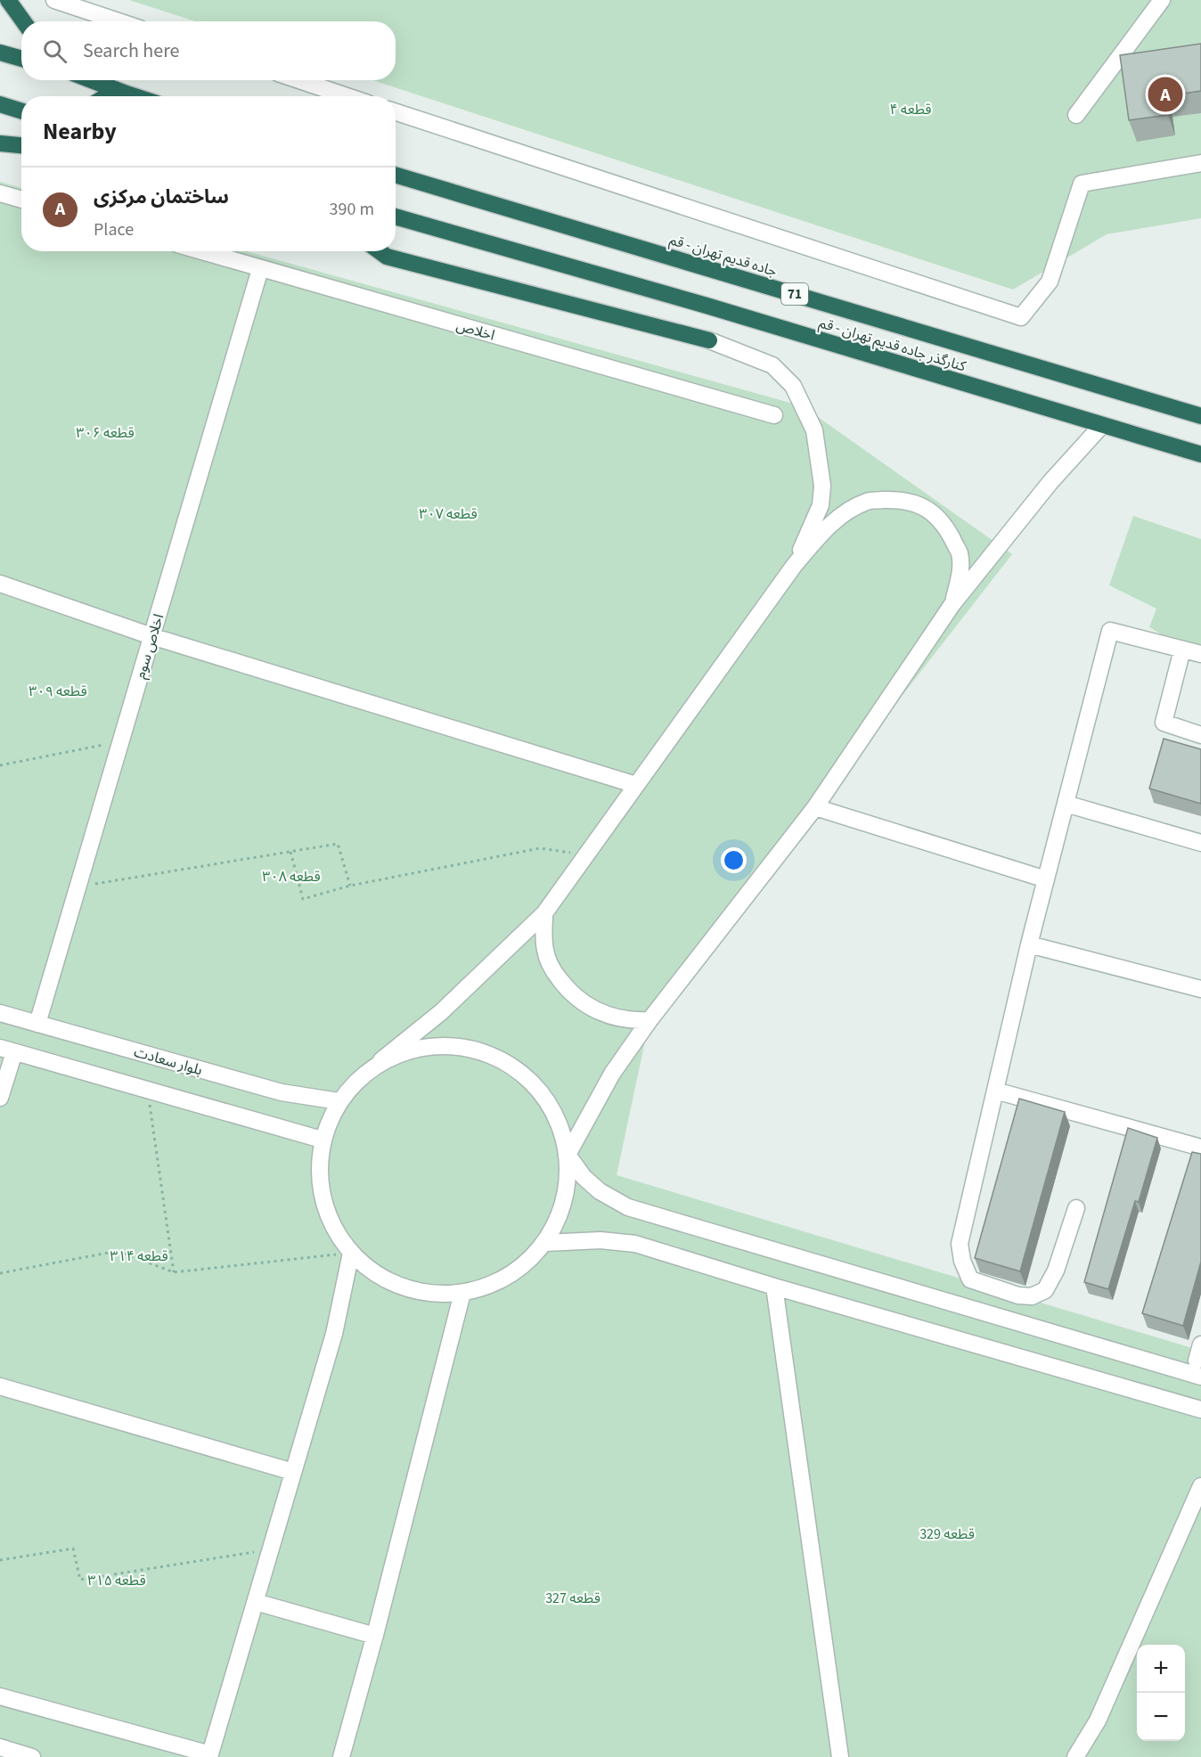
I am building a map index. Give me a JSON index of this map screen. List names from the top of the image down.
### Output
{
  "streets": {
    "highway": ["جاده قدیم تهران - قم", "71", "کنارگذر جاده قدیم تهران - قم"],
    "street": ["اخلاص", "اخلاص سوم", "بلوار سعادت"]
  },
  "crossings": [
    ["اخلاص", "اخلاص سوم"],
    ["اخلاص سوم", "بلوار سعادت"]
  ],
  "parks": [
    "قطعه ۴",
    "قطعه ۳۰۶",
    "قطعه ۳۰۷",
    "قطعه ۳۰۹",
    "قطعه ۳۰۸",
    "قطعه ۳۱۴",
    "قطعه 329",
    "قطعه ۳۱۵",
    "قطعه 327"
  ],
  "page": {
    "search": "Search here",
    "pins": "A",
    "heading": "Nearby",
    "list": [
      {
        "mark": "A",
        "name": "ساختمان مرکزی",
        "note": "Place",
        "value": "390 m"
      }
    ],
    "map_buttons": ["+", "−"]
  }
}
